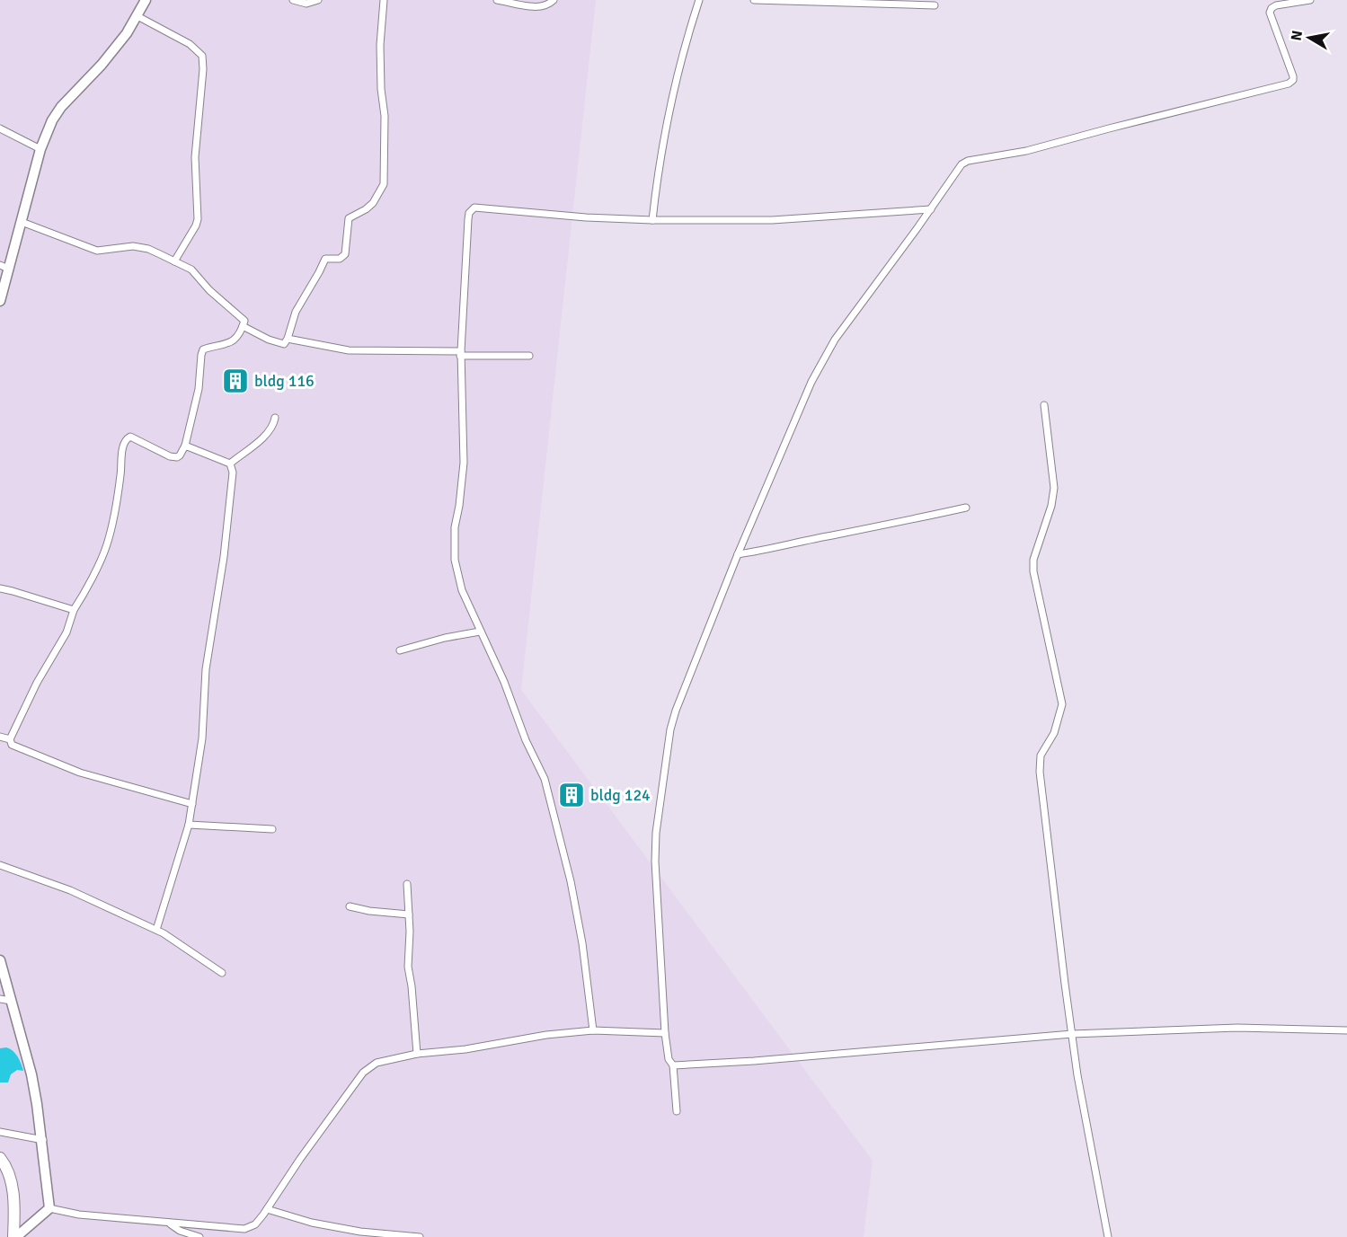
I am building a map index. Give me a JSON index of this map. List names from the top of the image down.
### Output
{
  "places": {
    "building": ["bldg 116", "bldg 124"]
  },
  "north": "left"
}
